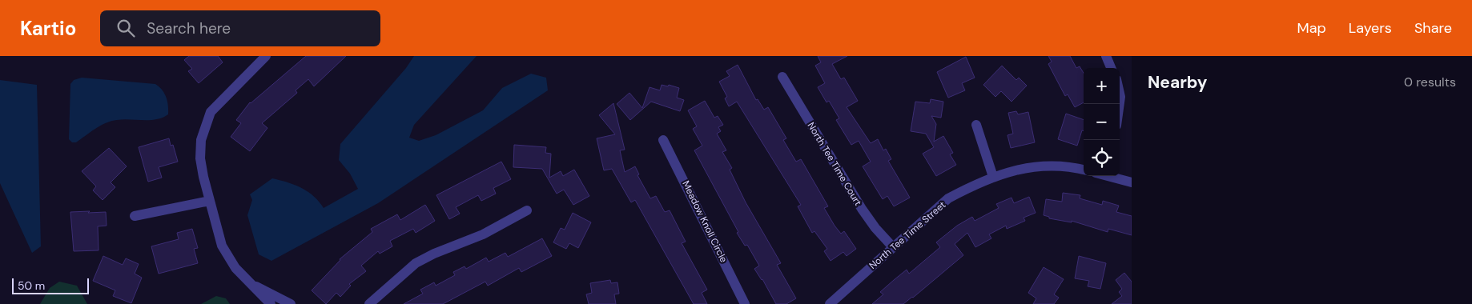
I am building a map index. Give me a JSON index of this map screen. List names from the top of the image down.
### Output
{
  "streets": {
    "street": ["North Tee Time Court", "Meadow Knoll Circle", "North Tee Time Street"]
  },
  "crossings": [
    ["North Tee Time Court", "North Tee Time Street"]
  ],
  "scale_bar": "50 m",
  "page": {
    "header": "Kartio",
    "search": "Search here",
    "nav": ["Map", "Layers", "Share"],
    "heading": ["Nearby", "0 results"],
    "map_buttons": ["+", "−"],
    "scale": "50 m"
  }
}
